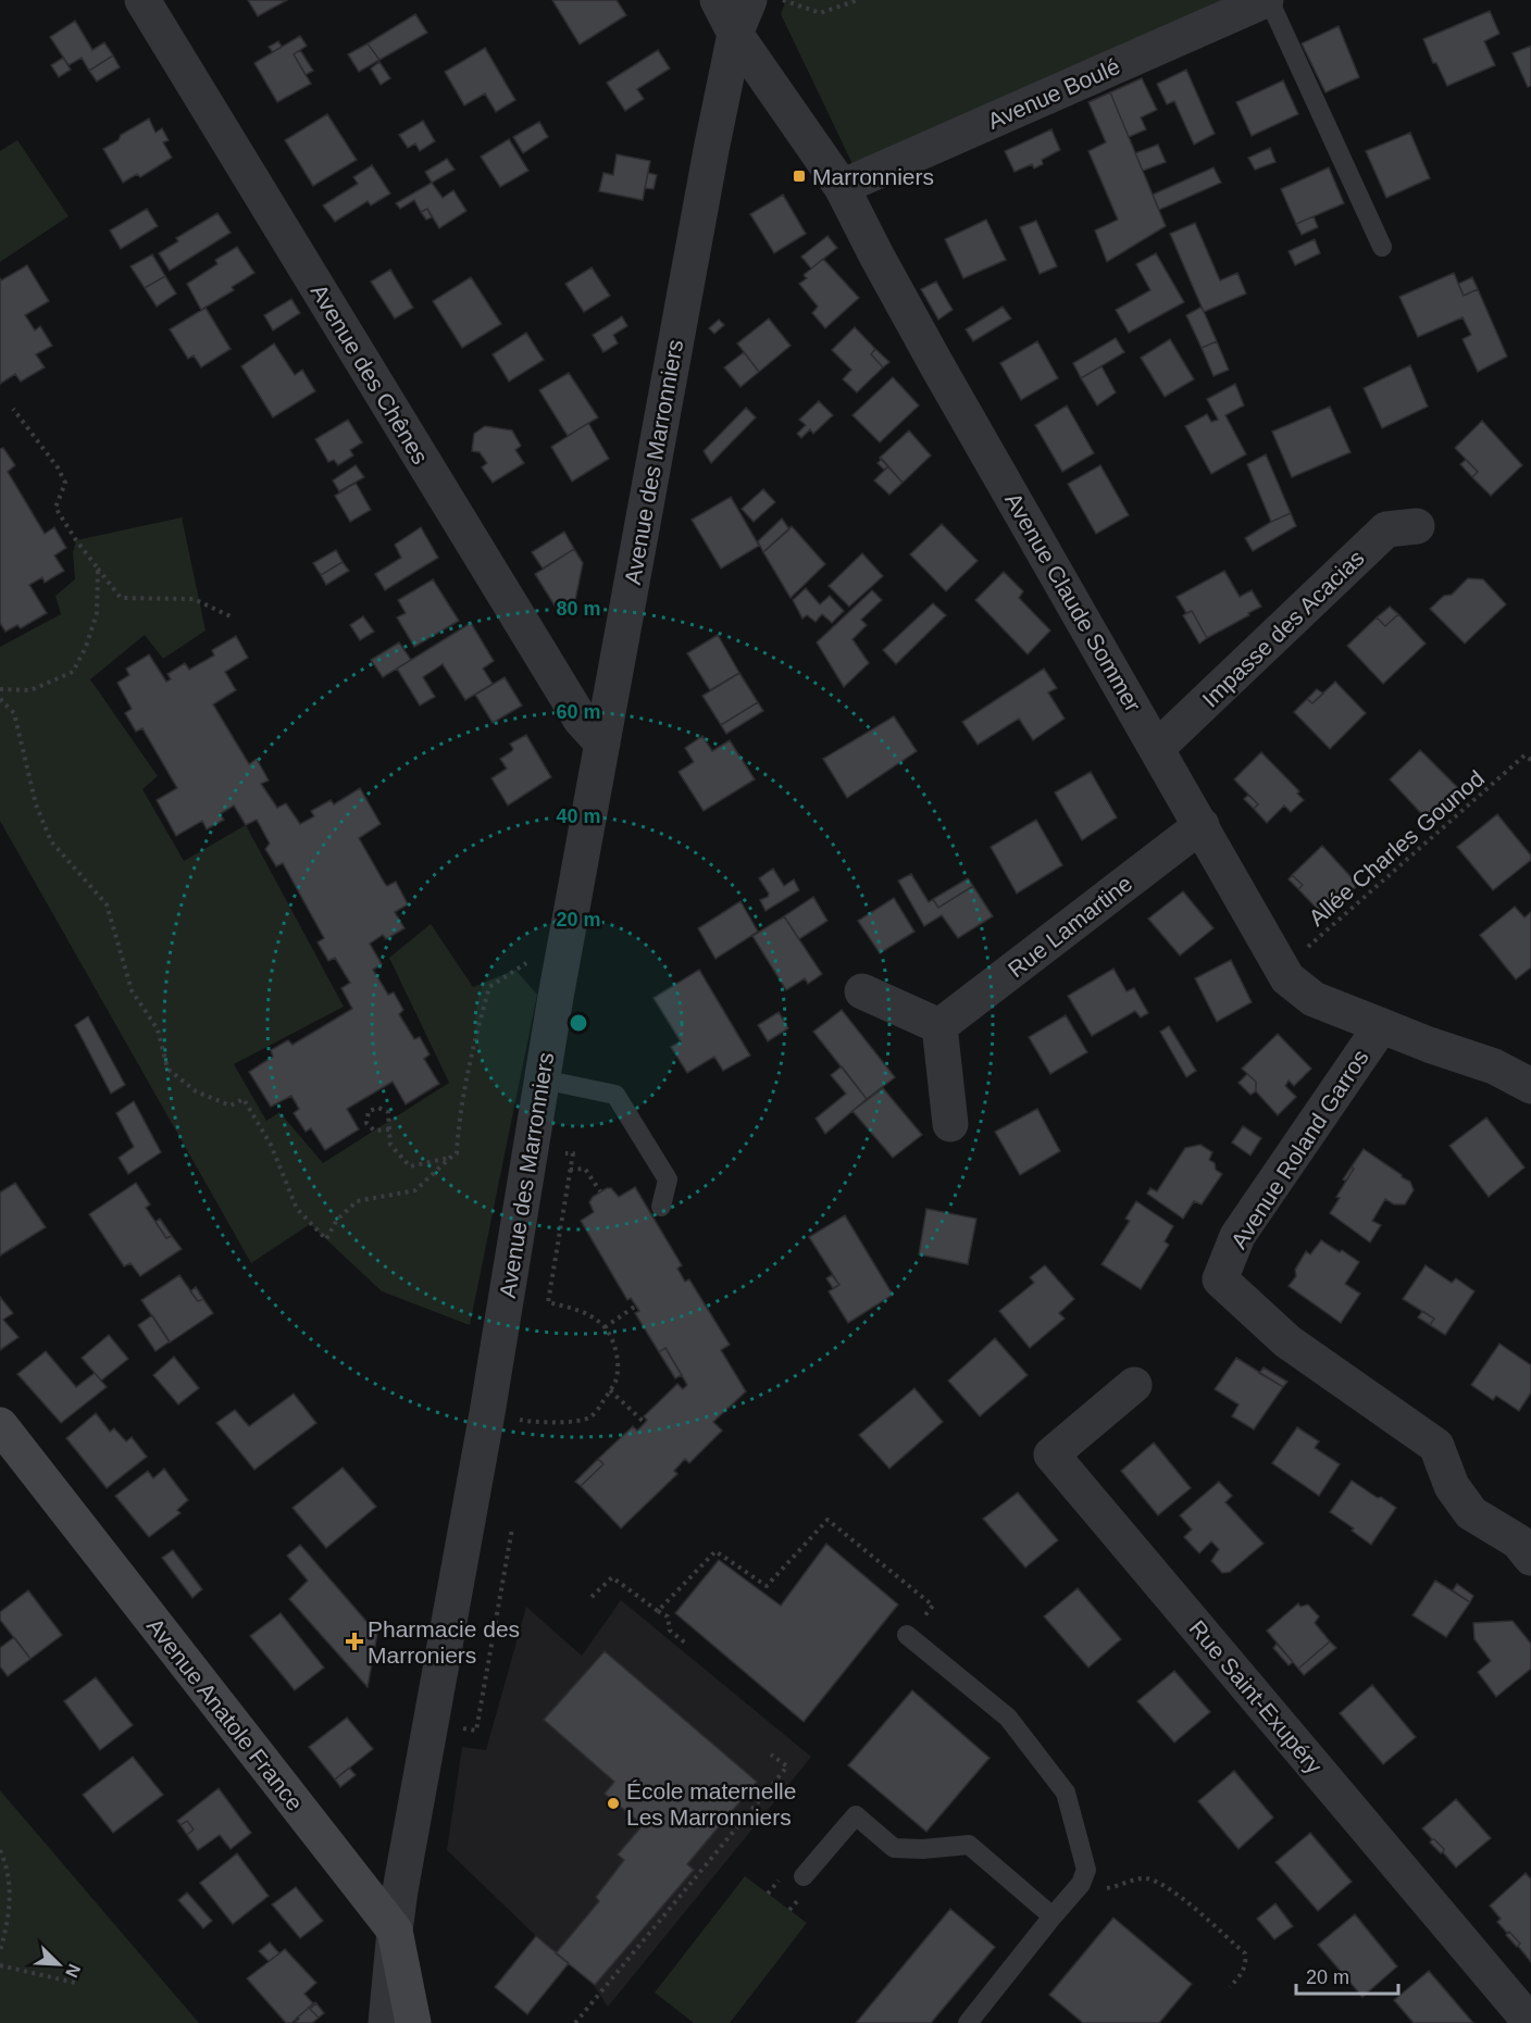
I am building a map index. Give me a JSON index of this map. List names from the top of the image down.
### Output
{
  "streets": {
    "street": [
      "Avenue Boulé",
      "Avenue des Chênes",
      "Avenue des Marronniers",
      "Avenue Claude Sommer",
      "Impasse des Acacias",
      "Rue Lamartine",
      "Avenue Roland Garros",
      "Rue Saint-Exupéry",
      "Avenue Anatole France"
    ],
    "path": ["Allée Charles Gounod"]
  },
  "crossings": [
    ["Avenue Boulé", "Avenue Claude Sommer"],
    ["Avenue des Chênes", "Avenue des Marronniers"],
    ["Avenue des Marronniers", "Avenue Claude Sommer"],
    ["Avenue des Marronniers", "Avenue Anatole France"],
    ["Avenue Claude Sommer", "Impasse des Acacias"],
    ["Avenue Claude Sommer", "Allée Charles Gounod"],
    ["Avenue Claude Sommer", "Rue Lamartine"],
    ["Avenue Claude Sommer", "Avenue Roland Garros"]
  ],
  "places": {
    "transit": ["Marronniers"],
    "health": ["Pharmacie des Marroniers"],
    "other": ["École maternelle Les Marronniers"]
  },
  "scale_bar": "20 m",
  "north": "bottom right",
  "rings": [
    "80 m",
    "60 m",
    "40 m",
    "20 m"
  ]
}
